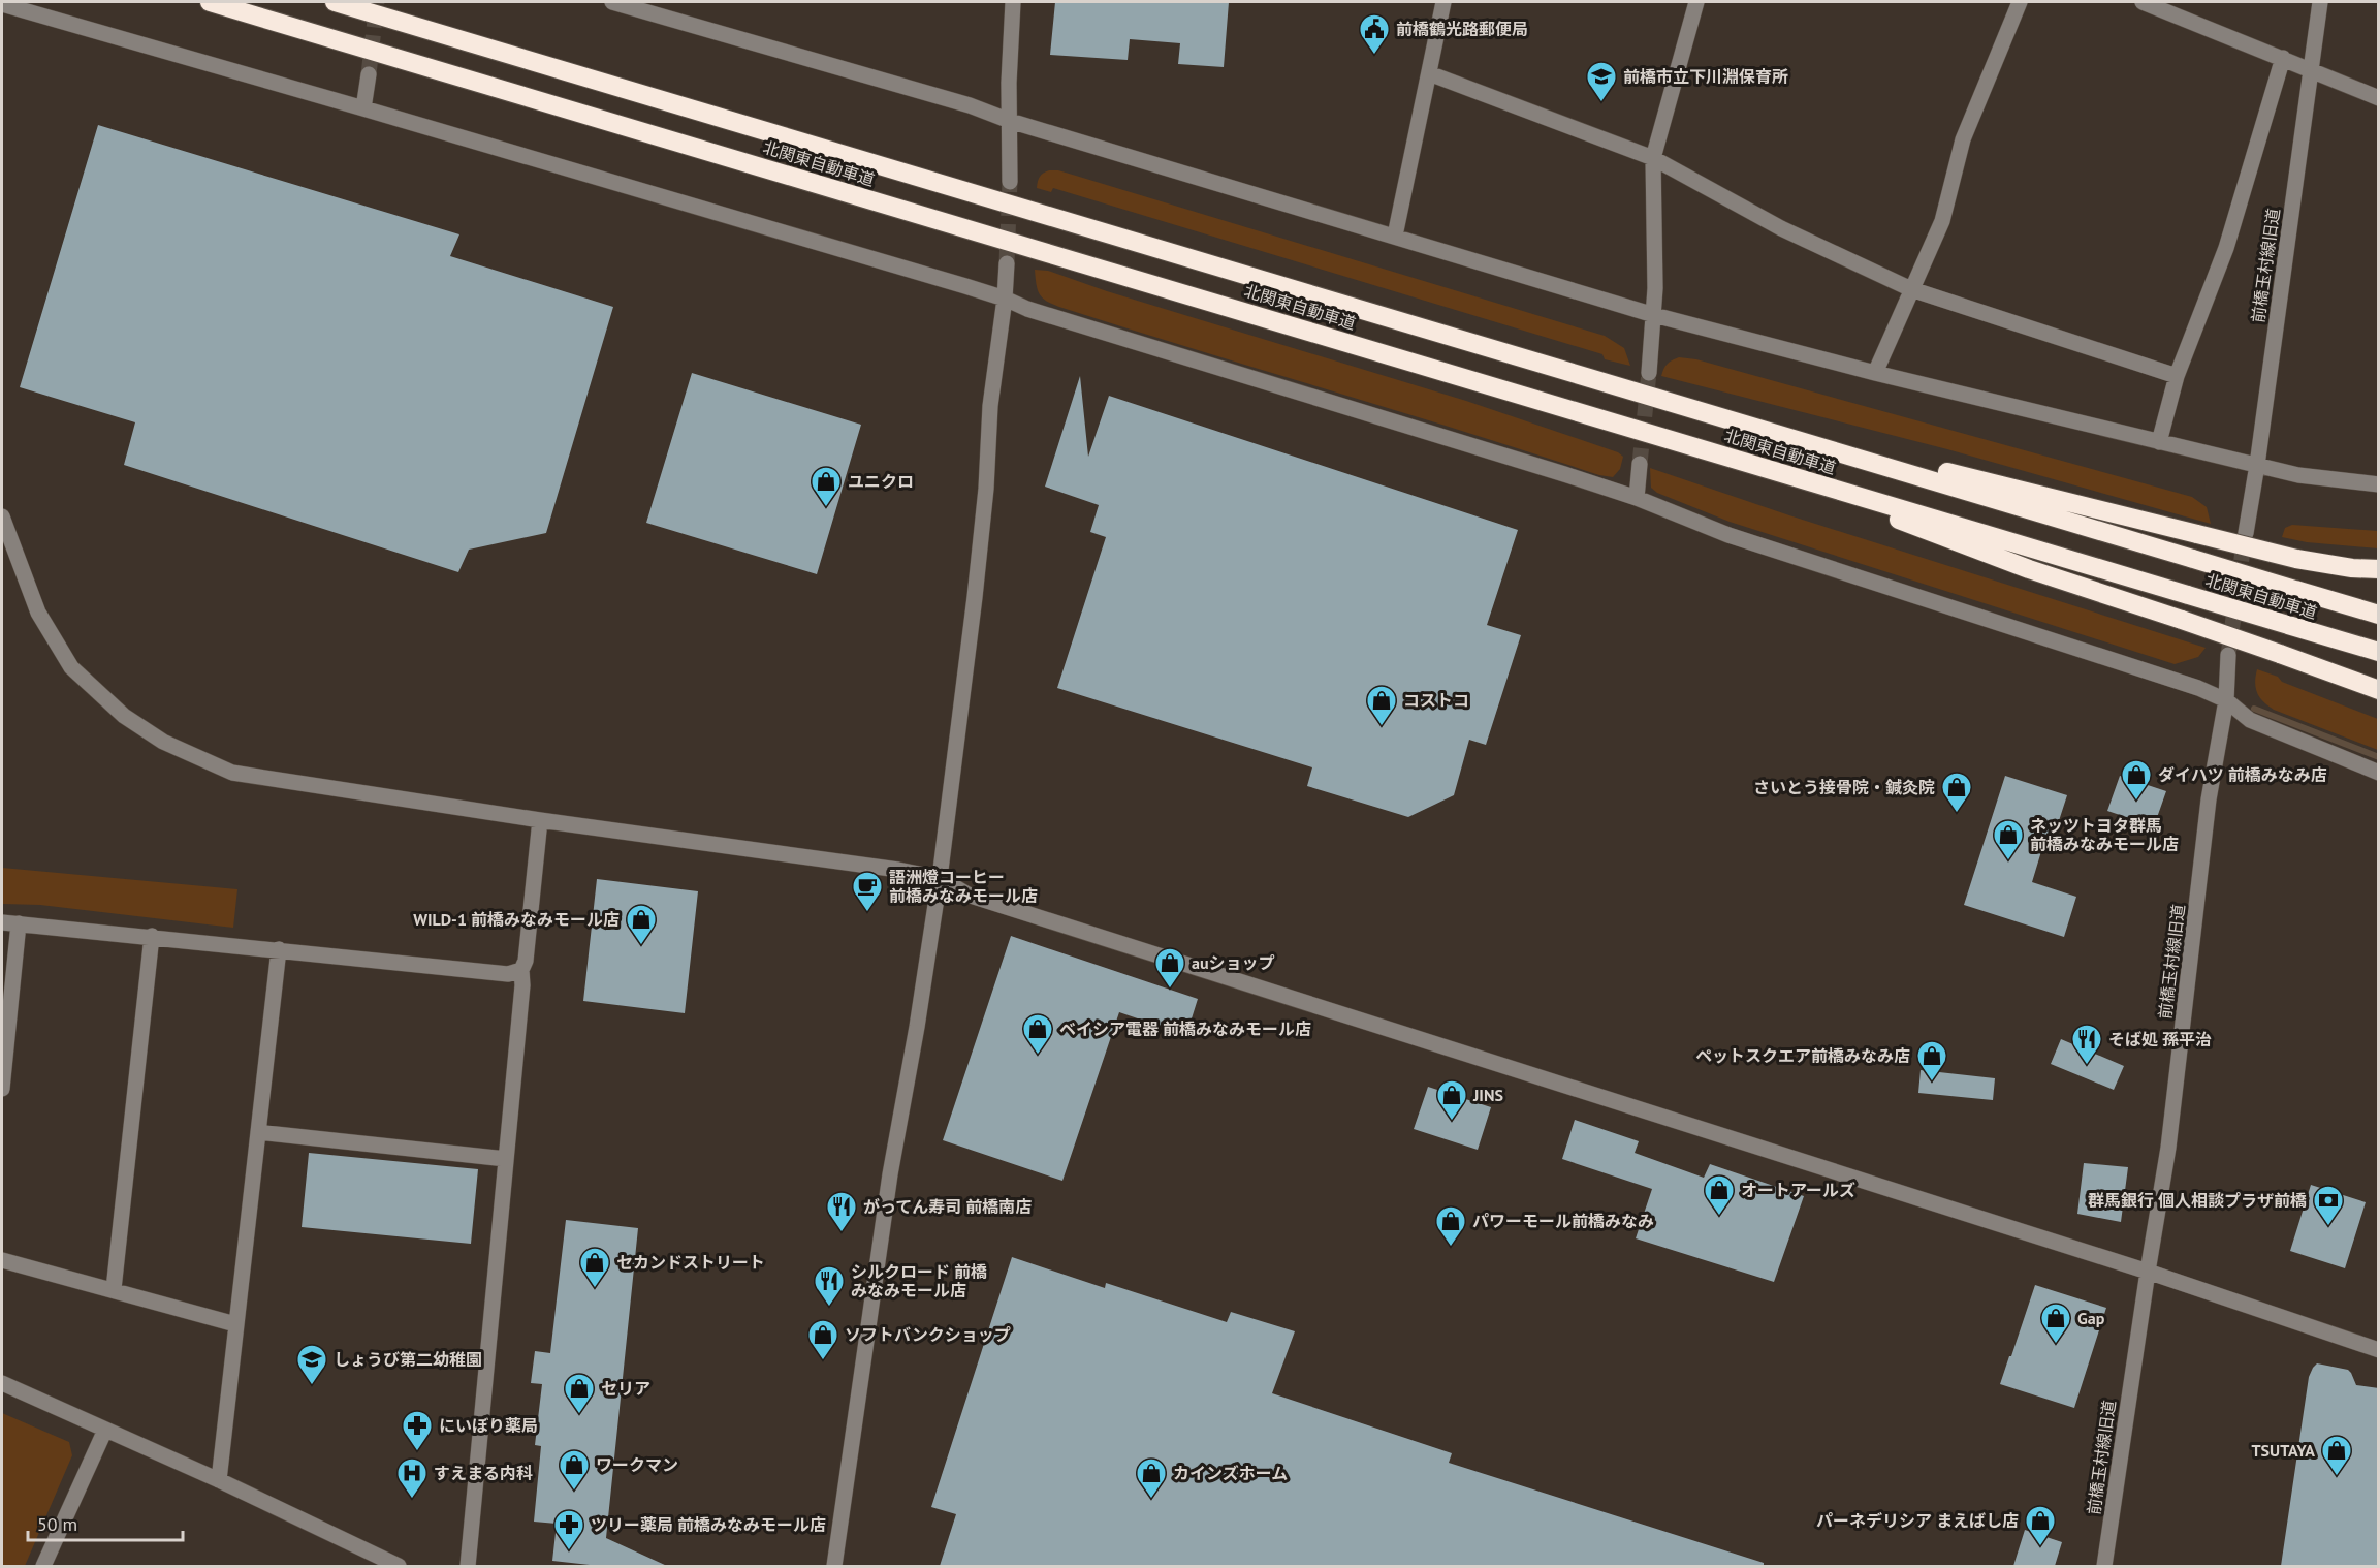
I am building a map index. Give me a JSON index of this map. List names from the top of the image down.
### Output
{
  "streets": {
    "highway": ["北関東自動車道"],
    "street": ["前橋玉村線旧道"]
  },
  "places": {
    "public building": ["前橋鶴光路郵便局"],
    "school or university": ["前橋市立下川淵保育所", "しょうび第二幼稚園"],
    "shop": [
      "ユニクロ",
      "コストコ",
      "ダイハツ 前橋みなみ店",
      "さいとう接骨院・鍼灸院",
      "ネッツトヨタ群馬 前橋みなみモール店",
      "WILD-1 前橋みなみモール店",
      "auショップ",
      "ベイシア電器 前橋みなみモール店",
      "ペットスクエア前橋みなみ店",
      "JINS",
      "オートアールズ",
      "パワーモール前橋みなみ",
      "セカンドストリート",
      "Gap",
      "ソフトバンクショップ",
      "セリア",
      "TSUTAYA",
      "ワークマン",
      "カインズホーム",
      "パーネデリシア まえばし店"
    ],
    "cafe": ["語洲燈コーヒー 前橋みなみモール店"],
    "restaurant": ["そば処 孫平治", "がってん寿司 前橋南店", "シルクロード 前橋 みなみモール店"],
    "bank": ["群馬銀行 個人相談プラザ前橋"],
    "pharmacy": ["にいぼり薬局", "ツリー薬局 前橋みなみモール店"],
    "hospital": ["すえまる内科"]
  },
  "scale_bar": "50 m"
}
